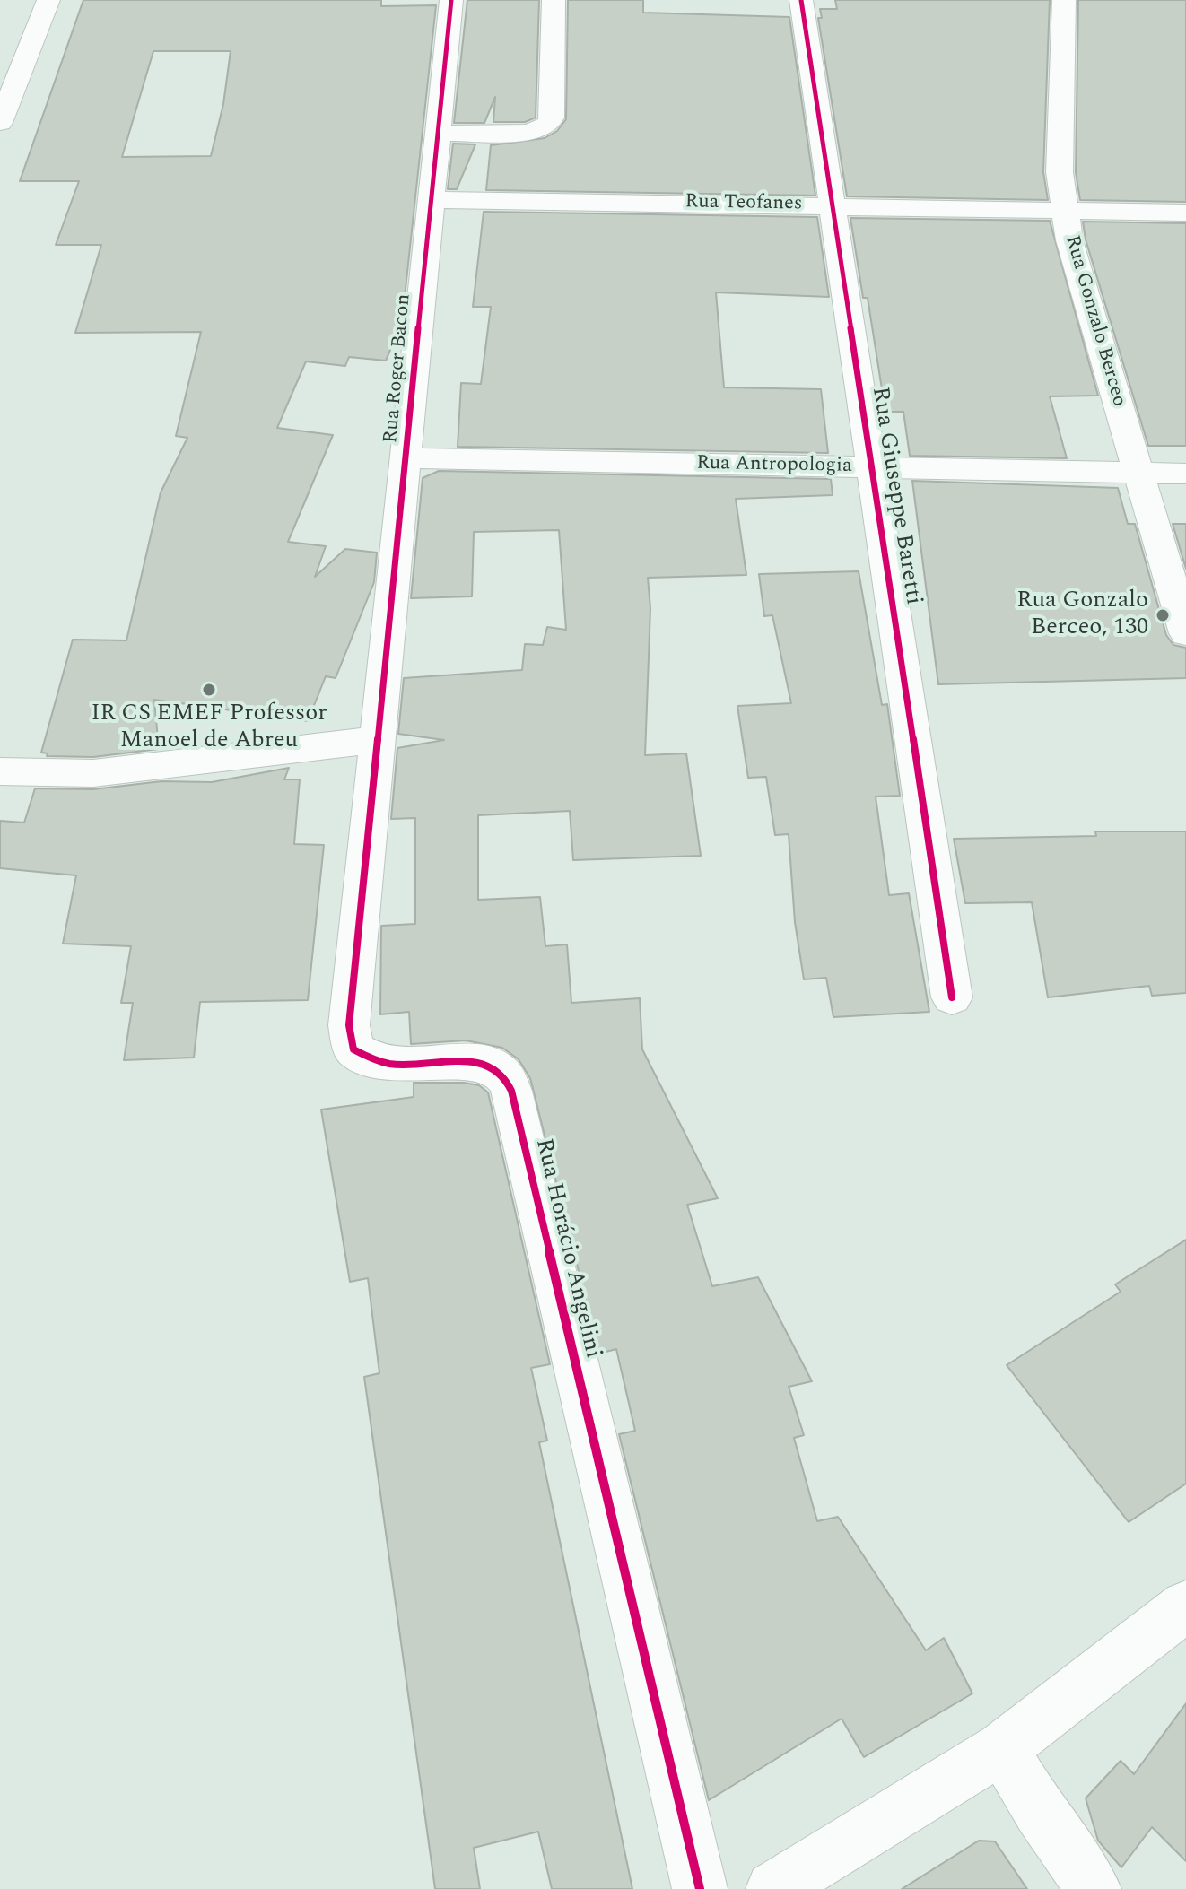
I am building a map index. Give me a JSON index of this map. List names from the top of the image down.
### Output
{
  "streets": {
    "street": [
      "Rua Teofanes",
      "Rua Gonzalo Berceo",
      "Rua Roger Bacon",
      "Rua Antropologia",
      "Rua Giuseppe Baretti",
      "Rua Horácio Angelini"
    ]
  },
  "crossings": [
    ["Rua Teofanes", "Rua Gonzalo Berceo"],
    ["Rua Teofanes", "Rua Roger Bacon"],
    ["Rua Teofanes", "Rua Giuseppe Baretti"],
    ["Rua Gonzalo Berceo", "Rua Antropologia"],
    ["Rua Roger Bacon", "Rua Antropologia"],
    ["Rua Roger Bacon", "Rua Horácio Angelini"],
    ["Rua Antropologia", "Rua Giuseppe Baretti"]
  ],
  "places": ["Rua Gonzalo Berceo, 130", "IR CS EMEF Professor Manoel de Abreu"]
}
